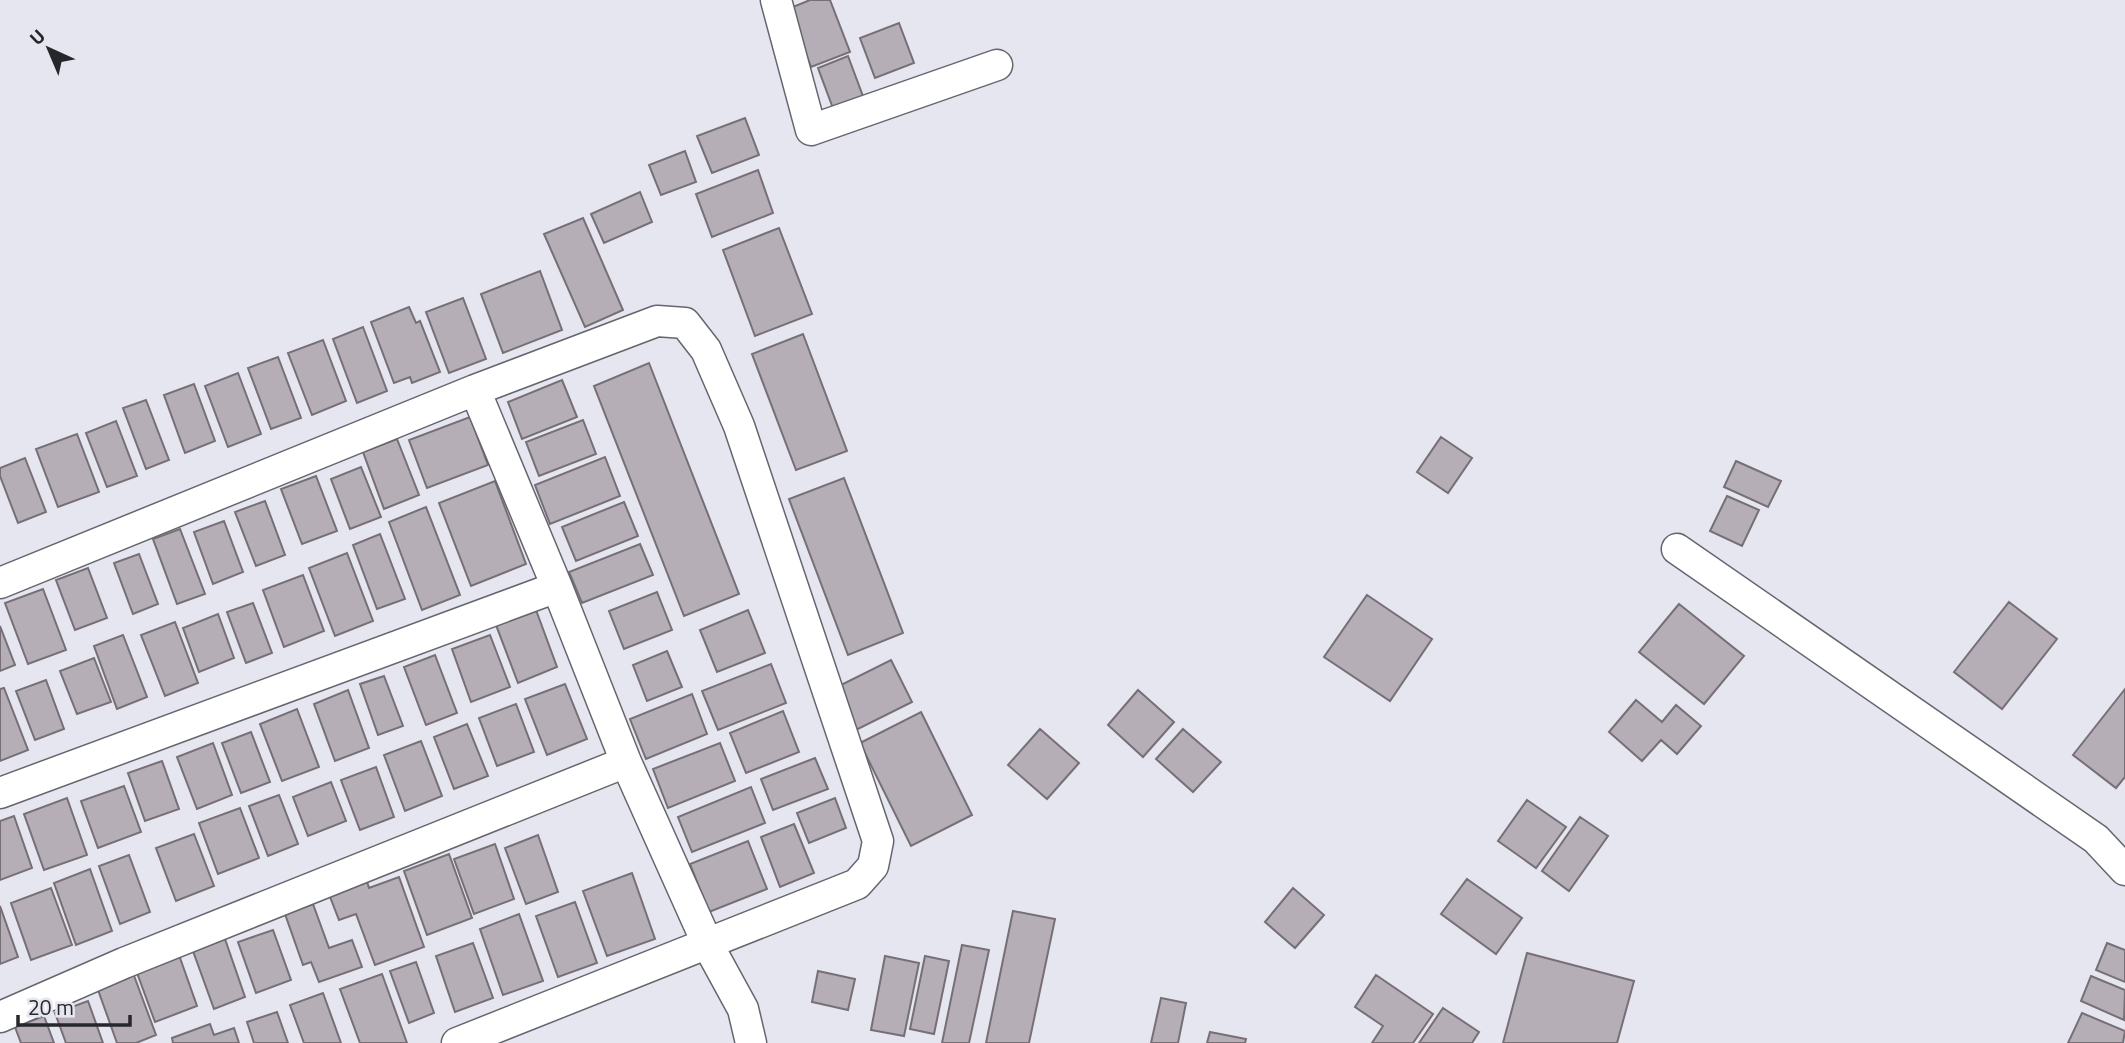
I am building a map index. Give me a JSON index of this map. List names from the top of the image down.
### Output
{
  "scale_bar": "20 m",
  "north": "top left"
}
